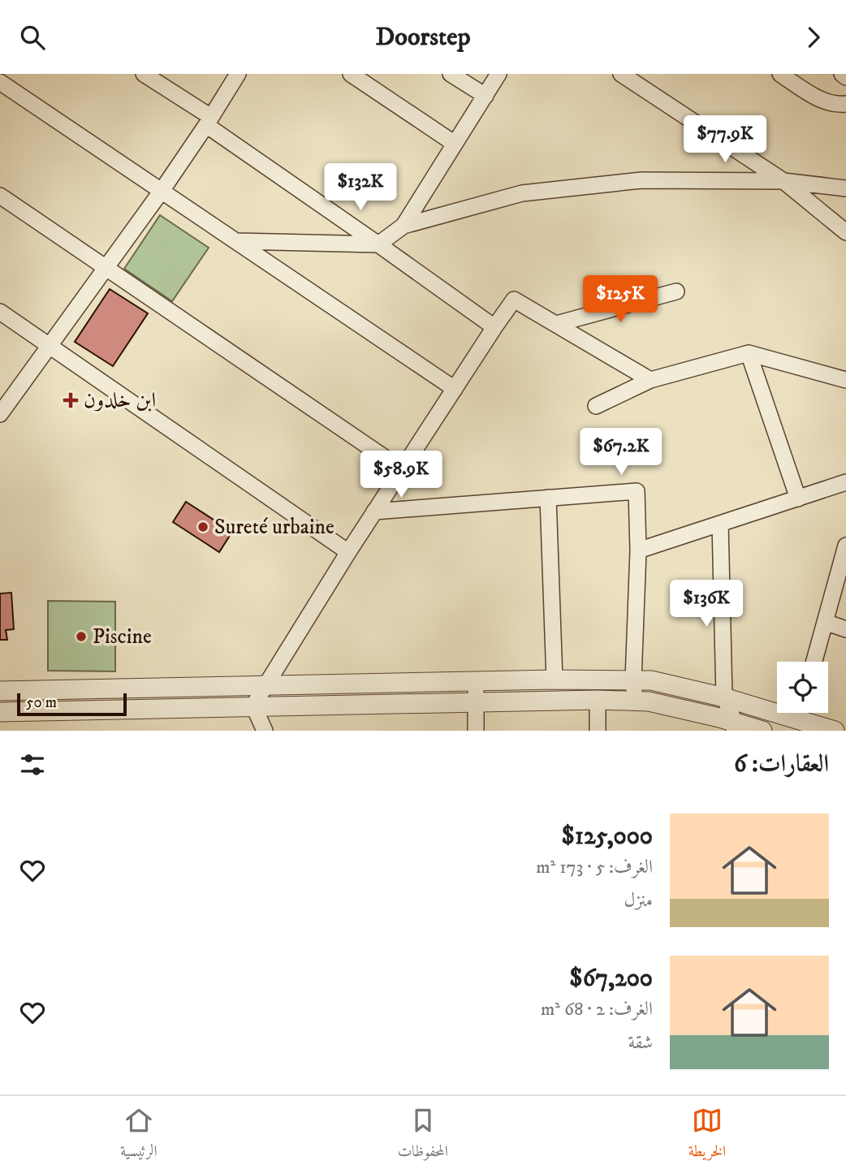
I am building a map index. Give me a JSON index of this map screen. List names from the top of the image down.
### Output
{
  "places": {
    "health": ["ابن خلدون"],
    "other": ["Sureté urbaine", "Piscine"]
  },
  "scale_bar": "50 m",
  "page": {
    "header": "Doorstep",
    "price": [
      "$77.9K",
      "$132K",
      "$125K",
      "$67.2K",
      "$58.9K",
      "$136K"
    ],
    "scale": "50 m",
    "heading": "العقارات: 6",
    "list": [
      {
        "name": "$125,000",
        "note": "الغرف: 5 · 173 m² · منزل"
      },
      {
        "name": "$67,200",
        "note": "الغرف: 2 · 68 m² · شقة"
      }
    ],
    "tabs": ["الخريطة", "المحفوظات", "الرئيسية"]
  }
}
